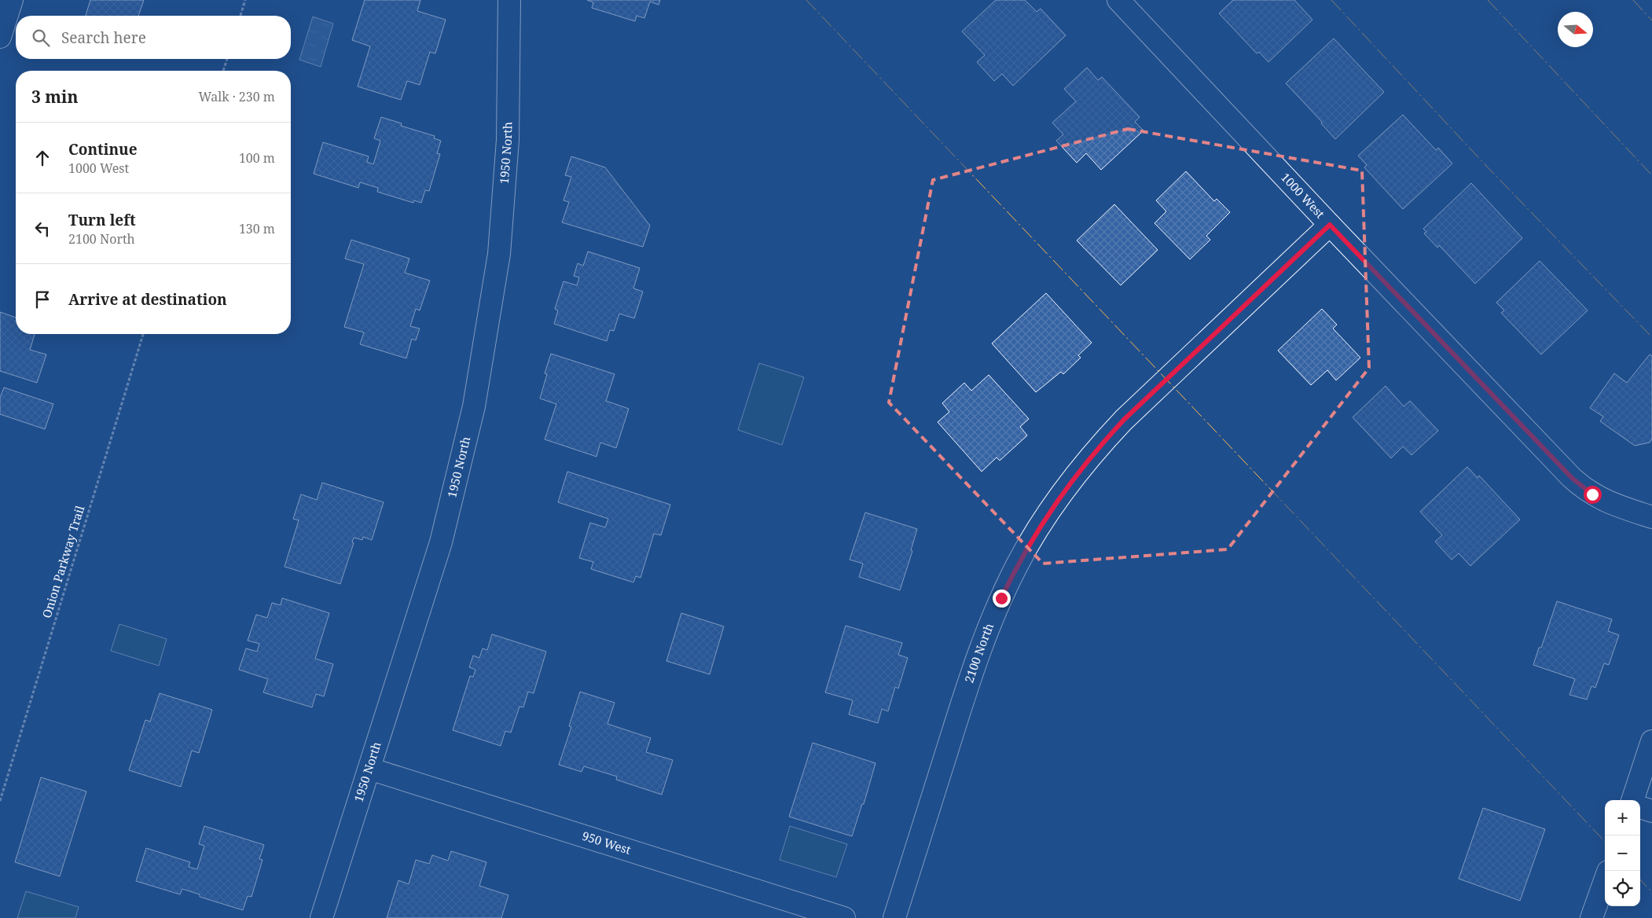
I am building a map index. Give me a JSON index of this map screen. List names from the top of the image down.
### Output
{
  "streets": {
    "street": [
      "1950 North",
      "1000 West",
      "2100 North",
      "950 West"
    ],
    "path": ["Onion Parkway Trail"]
  },
  "crossings": [
    ["1950 North", "950 West"],
    ["1000 West", "2100 North"]
  ],
  "north": "right",
  "page": {
    "search": "Search here",
    "heading": ["3 min", "Walk · 230 m"],
    "list": [
      ["Continue", "1000 West", "100 m"],
      ["Turn left", "2100 North", "130 m"],
      "Arrive at destination"
    ],
    "map_buttons": ["+", "−"]
  }
}
